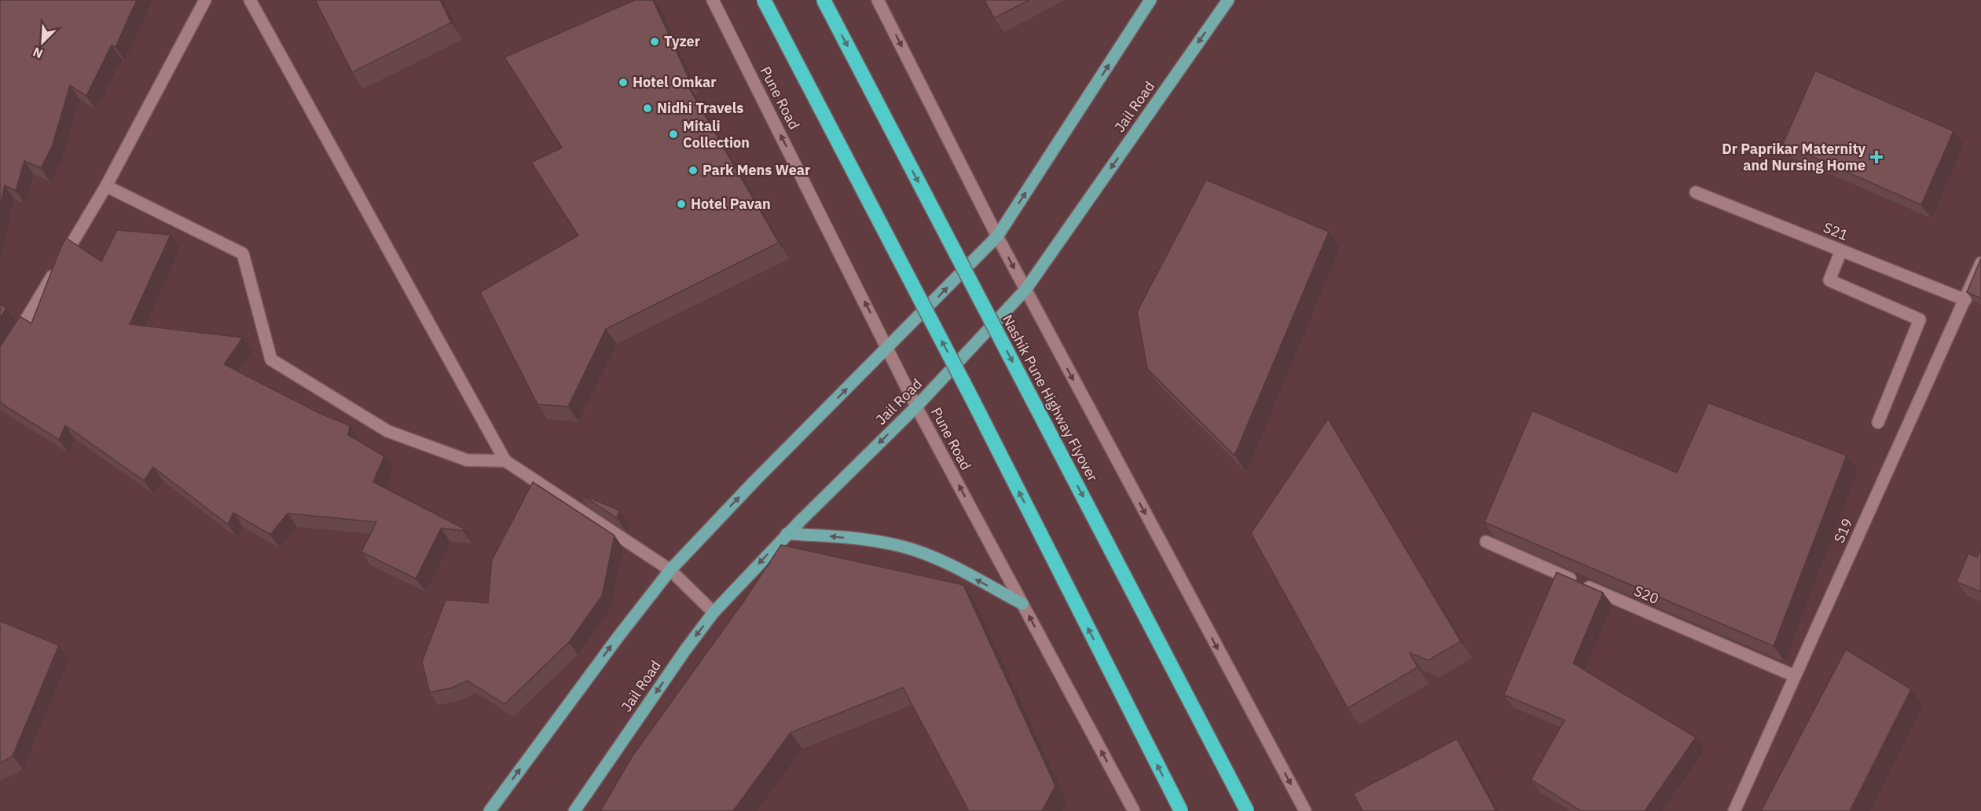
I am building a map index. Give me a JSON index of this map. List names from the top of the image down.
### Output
{
  "streets": {
    "highway": ["Nashik Pune Highway Flyover"],
    "main road": ["Jail Road"],
    "street": [
      "Pune Road",
      "S21",
      "S19",
      "S20"
    ]
  },
  "crossings": [
    ["Pune Road", "Jail Road"],
    ["S21", "S19"],
    ["S19", "S20"]
  ],
  "one_way": ["Pune Road"],
  "places": {
    "other": [
      "Tyzer",
      "Hotel Omkar",
      "Nidhi Travels",
      "Mitali Collection",
      "Park Mens Wear",
      "Hotel Pavan"
    ],
    "health": ["Dr Paprikar Maternity and Nursing Home"]
  },
  "north": "bottom left"
}
